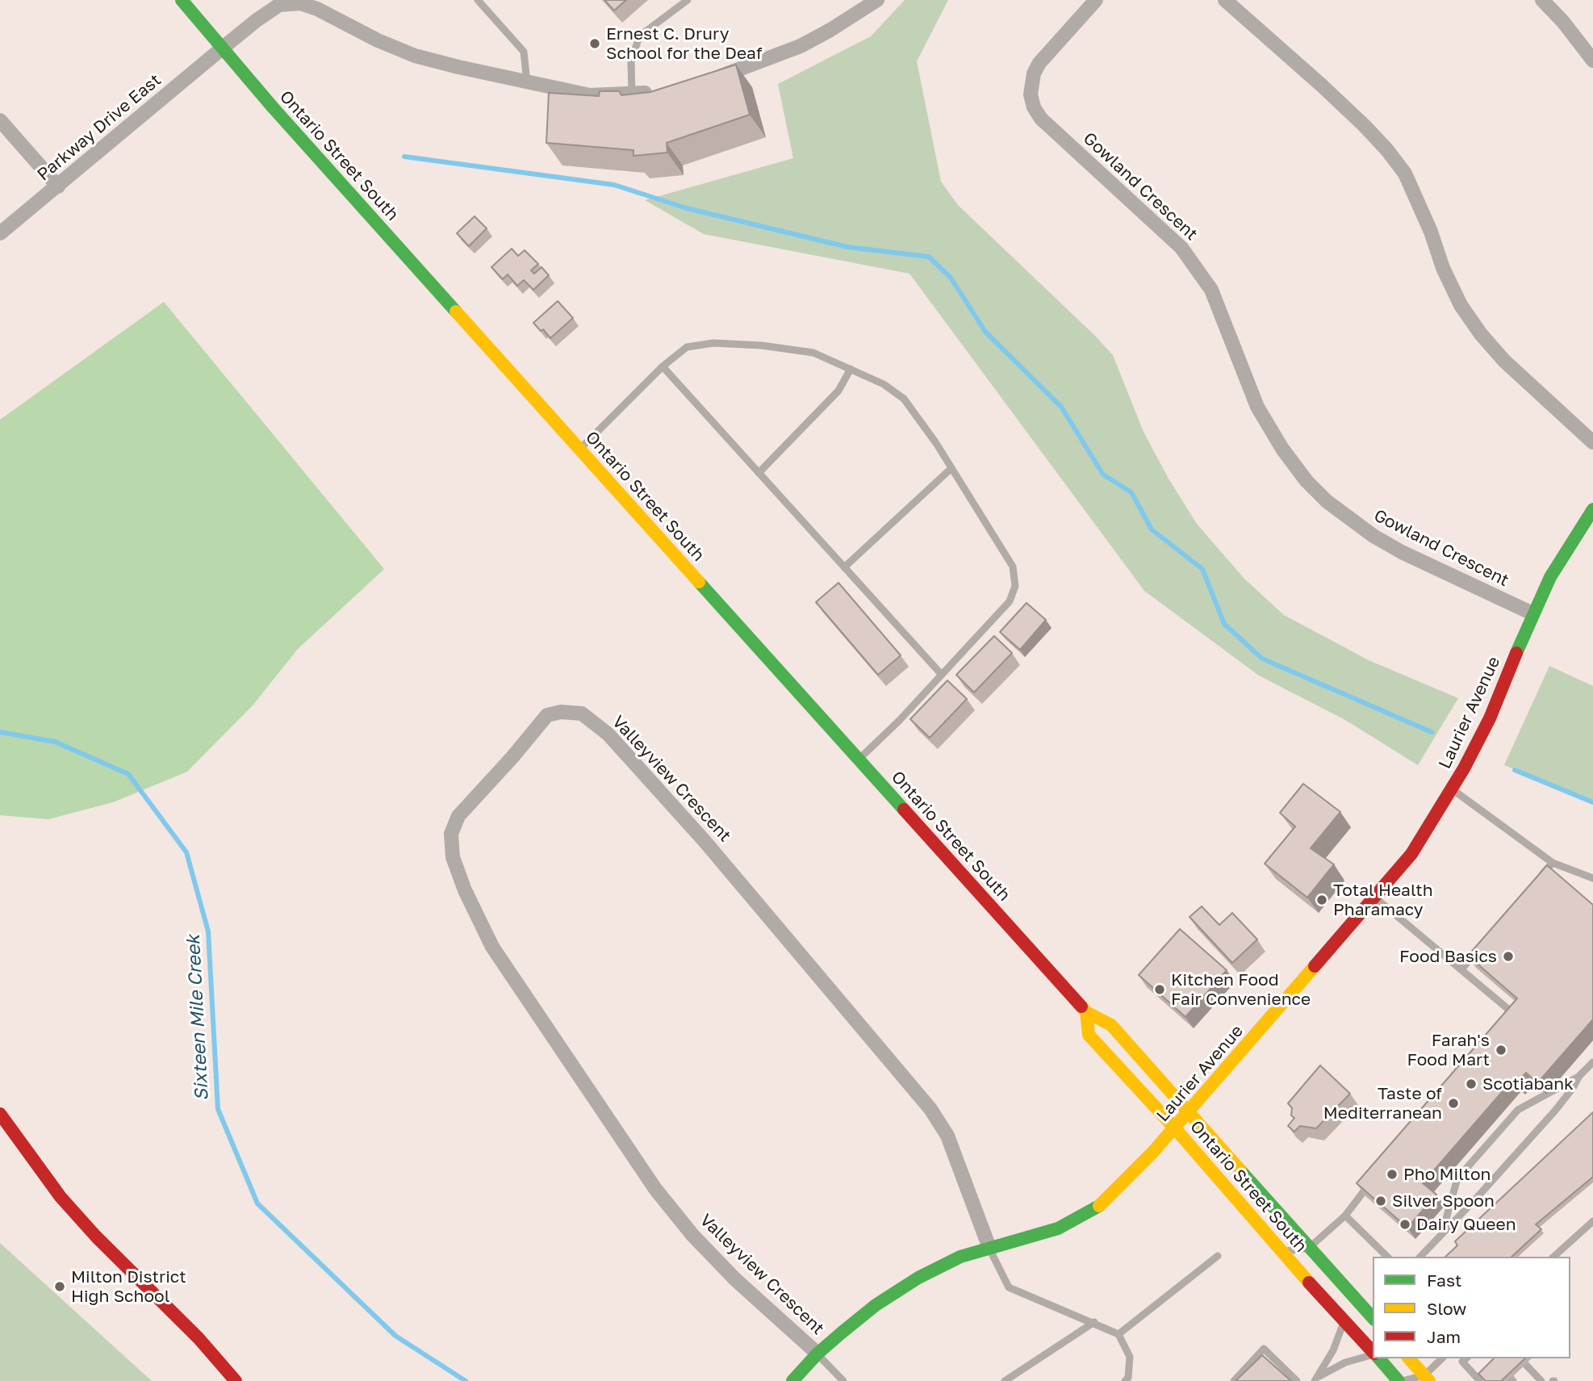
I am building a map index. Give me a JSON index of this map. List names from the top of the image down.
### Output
{
  "streets": {
    "main road": ["Ontario Street South", "Laurier Avenue"],
    "street": ["Parkway Drive East", "Gowland Crescent", "Valleyview Crescent"]
  },
  "crossings": [
    ["Parkway Drive East", "Ontario Street South"],
    ["Ontario Street South", "Laurier Avenue"],
    ["Gowland Crescent", "Laurier Avenue"],
    ["Laurier Avenue", "Valleyview Crescent"]
  ],
  "water": ["Sixteen Mile Creek"],
  "places": [
    "Ernest C. Drury School for the Deaf",
    "Total Health Pharamacy",
    "Food Basics",
    "Kitchen Food Fair Convenience",
    "Farah's Food Mart",
    "Scotiabank",
    "Taste of Mediterranean",
    "Pho Milton",
    "Silver Spoon",
    "Dairy Queen",
    "Milton District High School"
  ],
  "legend": ["Fast", "Slow", "Jam"]
}
